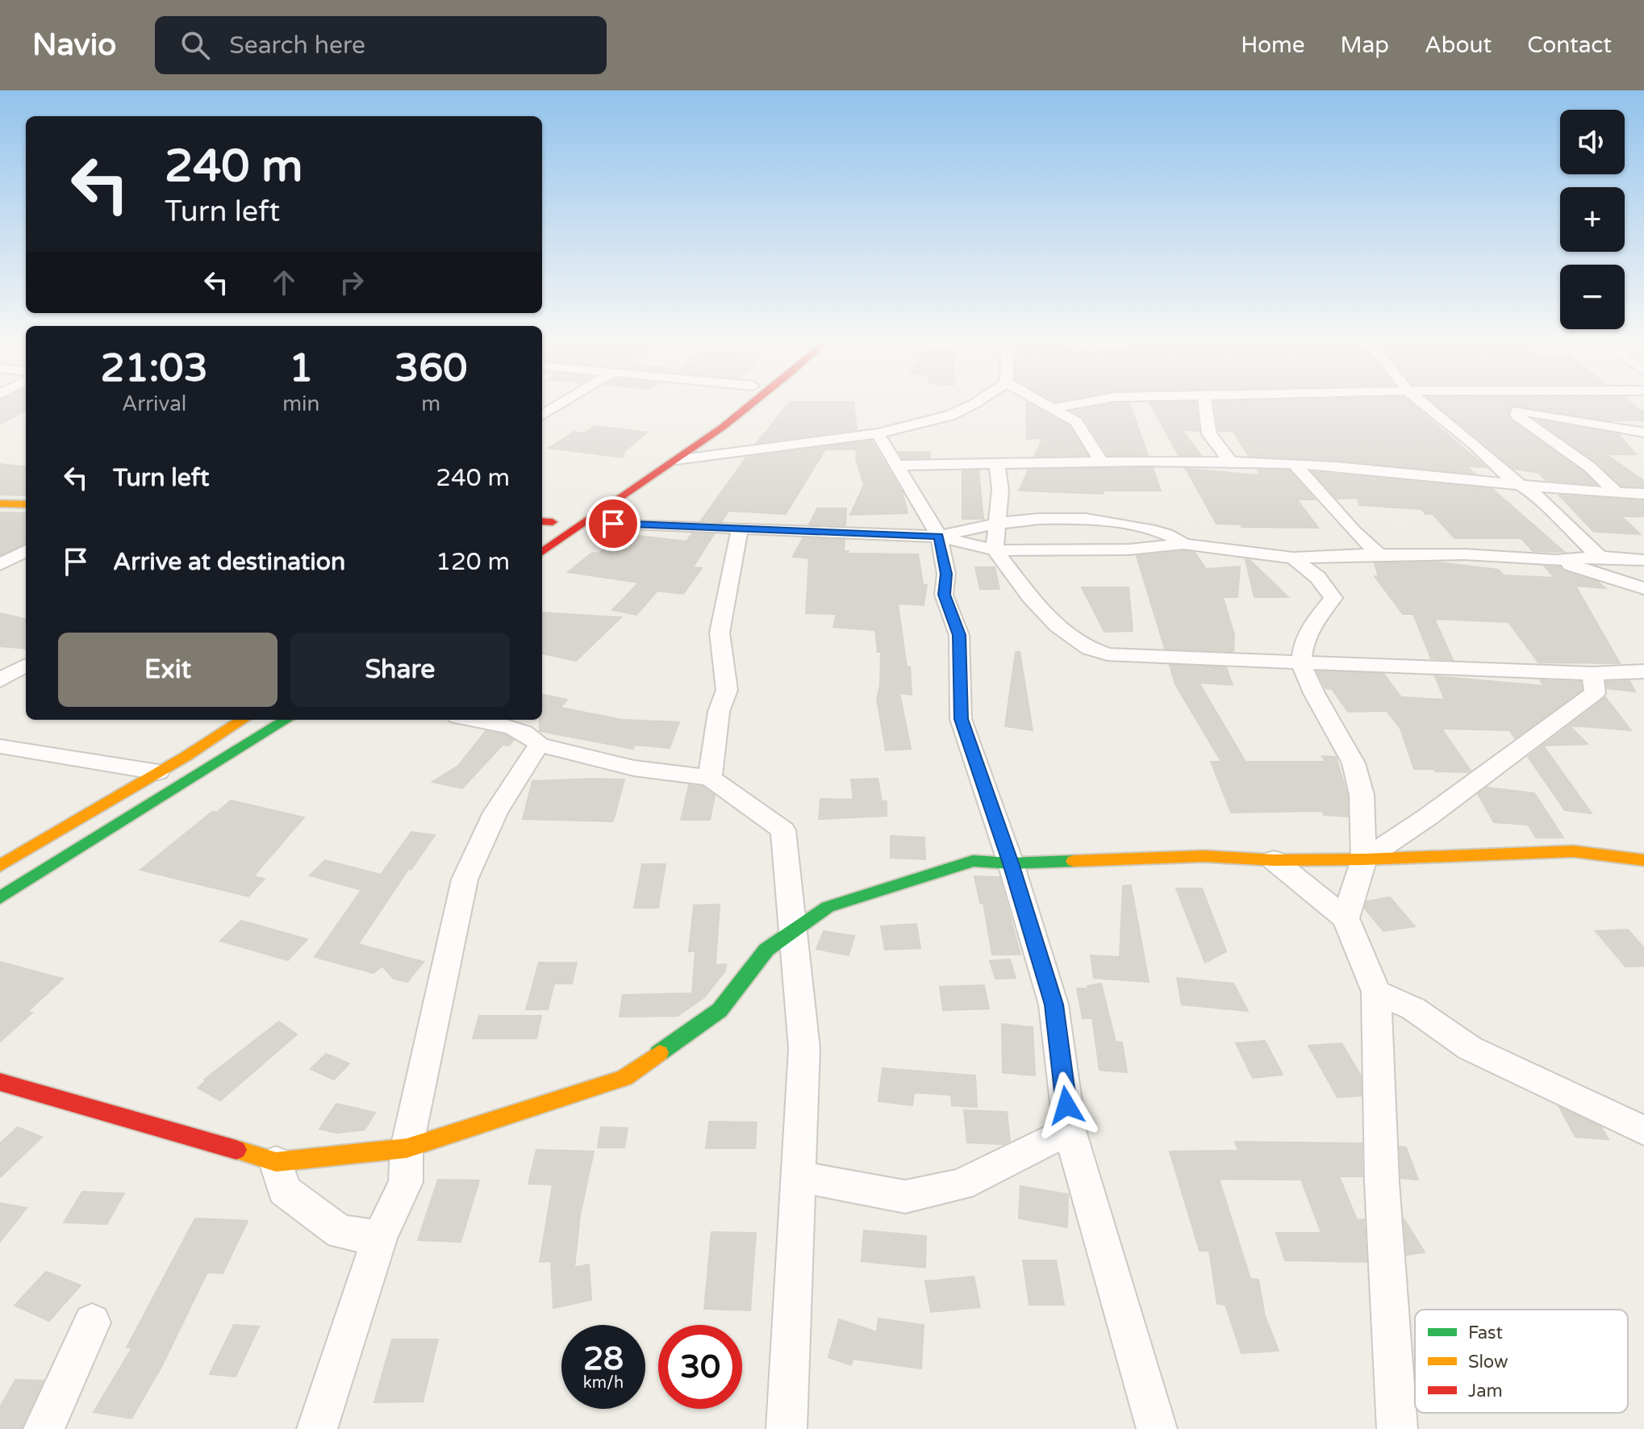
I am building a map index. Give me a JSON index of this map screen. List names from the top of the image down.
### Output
{
  "legend": ["Fast", "Slow", "Jam"],
  "page": {
    "header": "Navio",
    "search": "Search here",
    "nav": [
      "Home",
      "Map",
      "About",
      "Contact"
    ],
    "map_buttons": ["+", "−"],
    "turn": ["240 m", "Turn left"],
    "eta": [
      "21:03",
      "Arrival",
      "1",
      "min",
      "360",
      "m"
    ],
    "list": [
      {
        "name": "Turn left",
        "value": "240 m"
      },
      {
        "name": "Arrive at destination",
        "value": "120 m"
      }
    ],
    "buttons": ["Exit", "Share"],
    "speed": "28 km/h",
    "limit": "30"
  }
}
